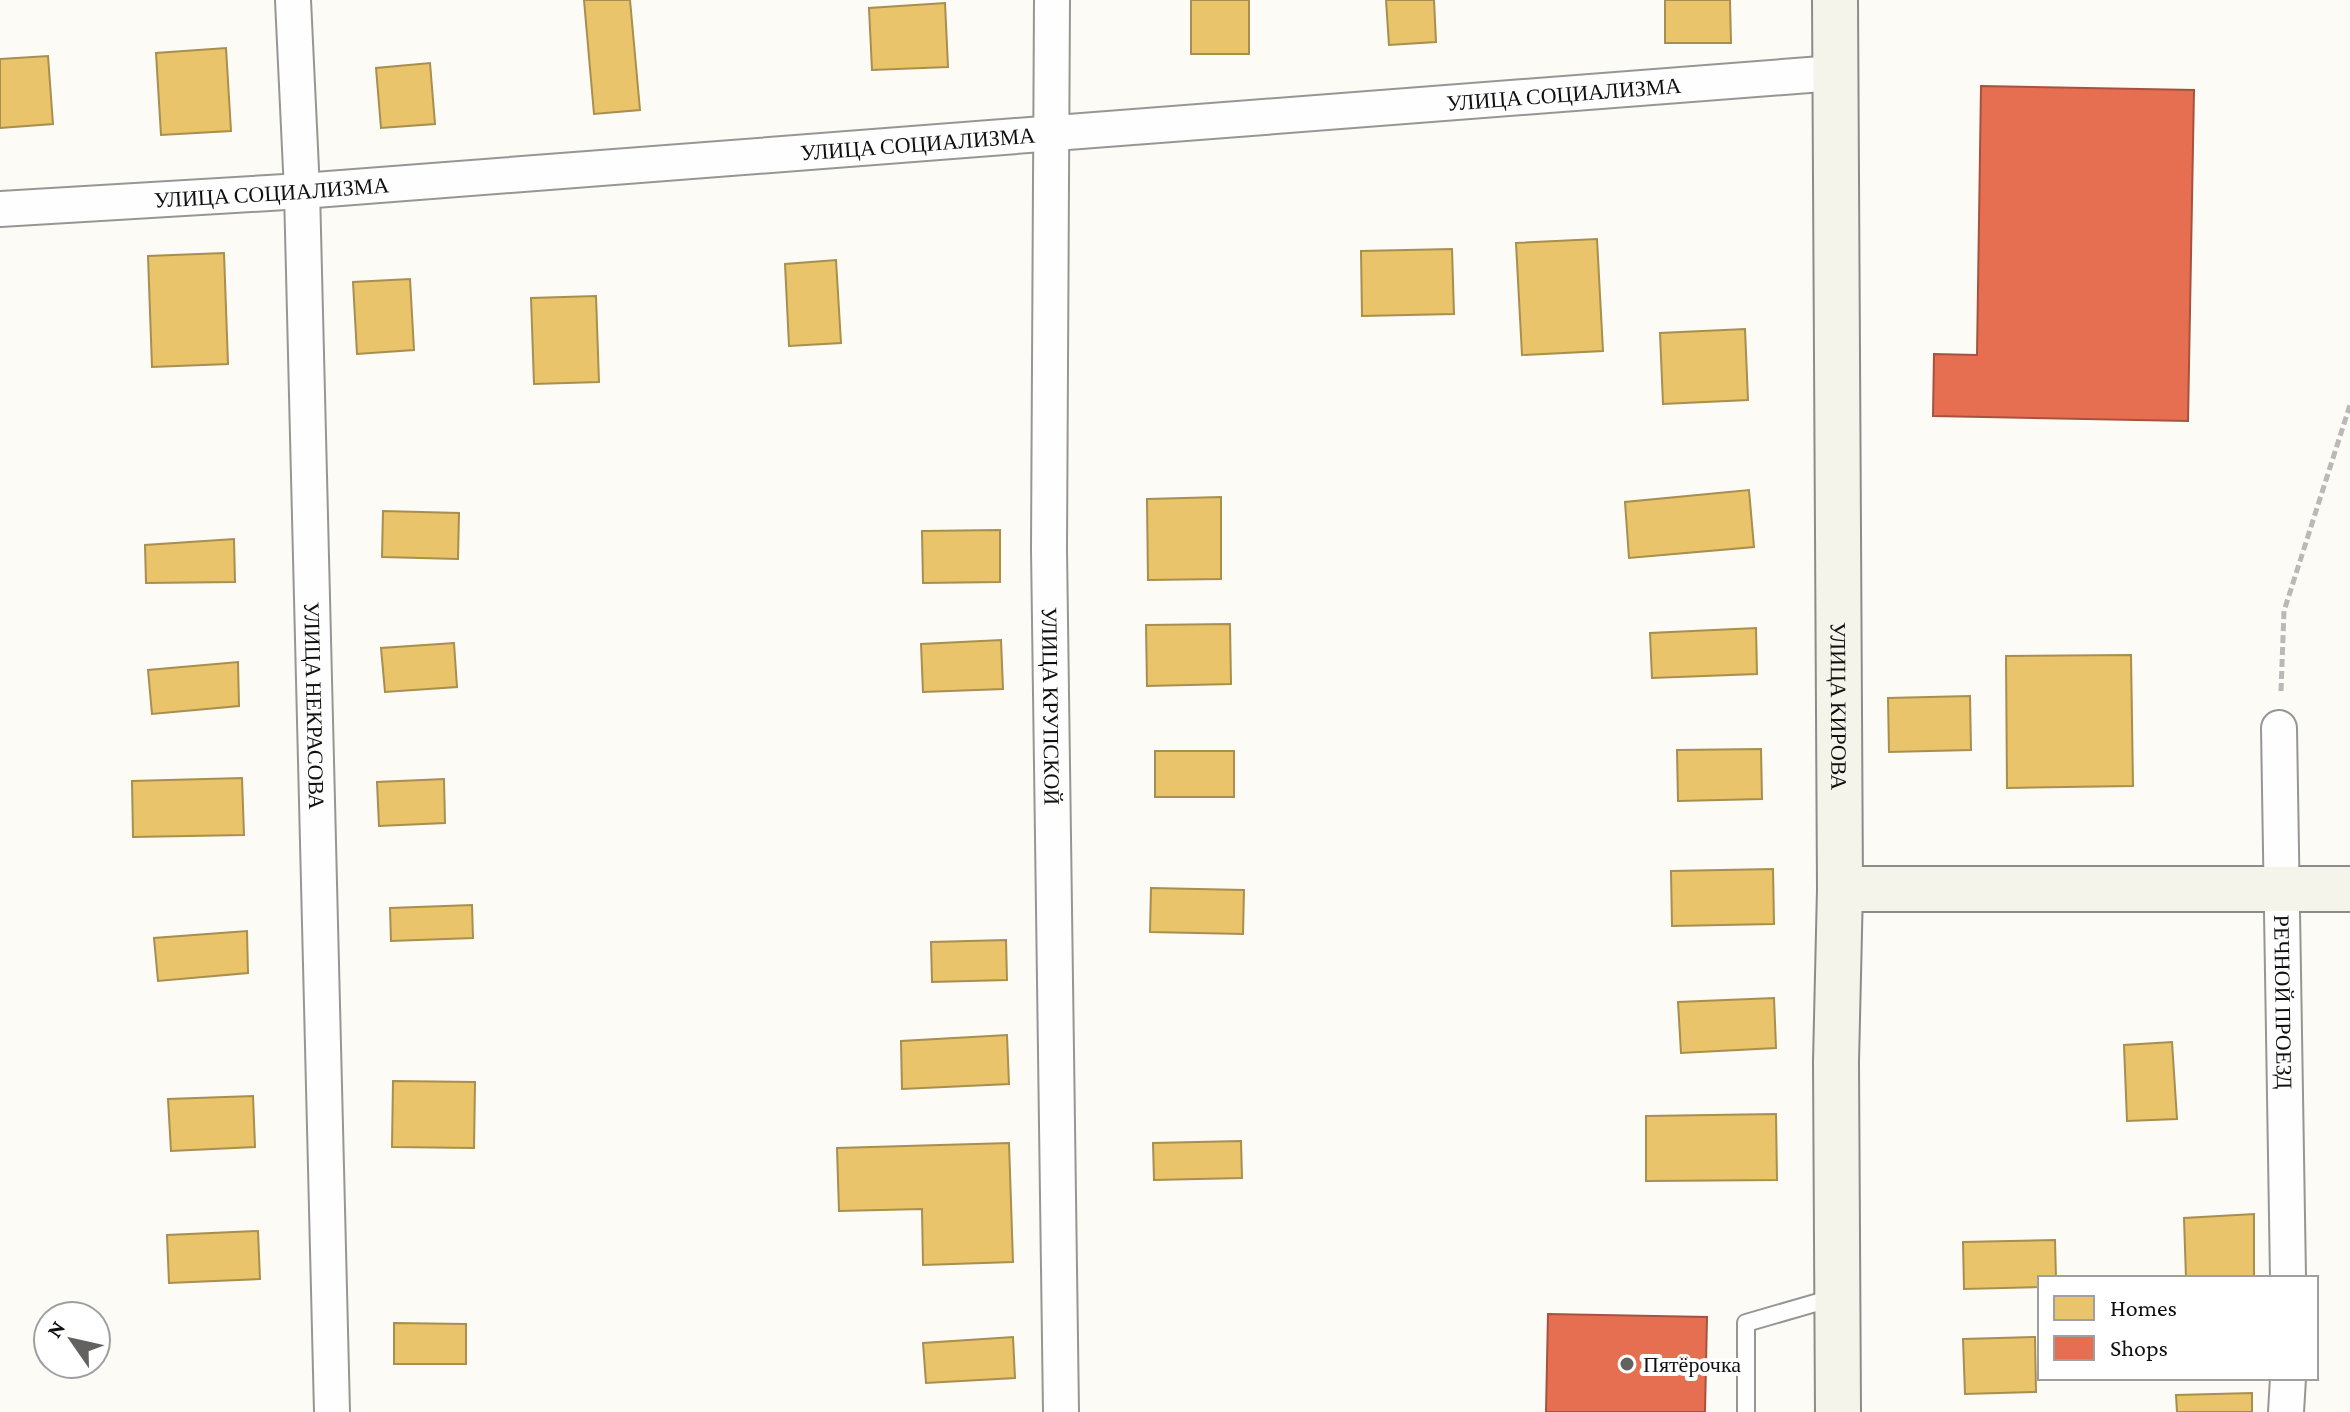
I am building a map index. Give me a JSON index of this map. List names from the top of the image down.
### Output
{
  "streets": {
    "main road": ["УЛИЦА КИРОВА"],
    "street": [
      "УЛИЦА СОЦИАЛИЗМА",
      "УЛИЦА НЕКРАСОВА",
      "УЛИЦА КРУПСКОЙ",
      "РЕЧНОЙ ПРОЕЗД"
    ]
  },
  "crossings": [
    ["УЛИЦА СОЦИАЛИЗМА", "УЛИЦА НЕКРАСОВА"],
    ["УЛИЦА СОЦИАЛИЗМА", "УЛИЦА КРУПСКОЙ"],
    ["УЛИЦА СОЦИАЛИЗМА", "УЛИЦА КИРОВА"]
  ],
  "places": ["Пятёрочка"],
  "legend": ["Homes", "Shops"],
  "north": "top left"
}
